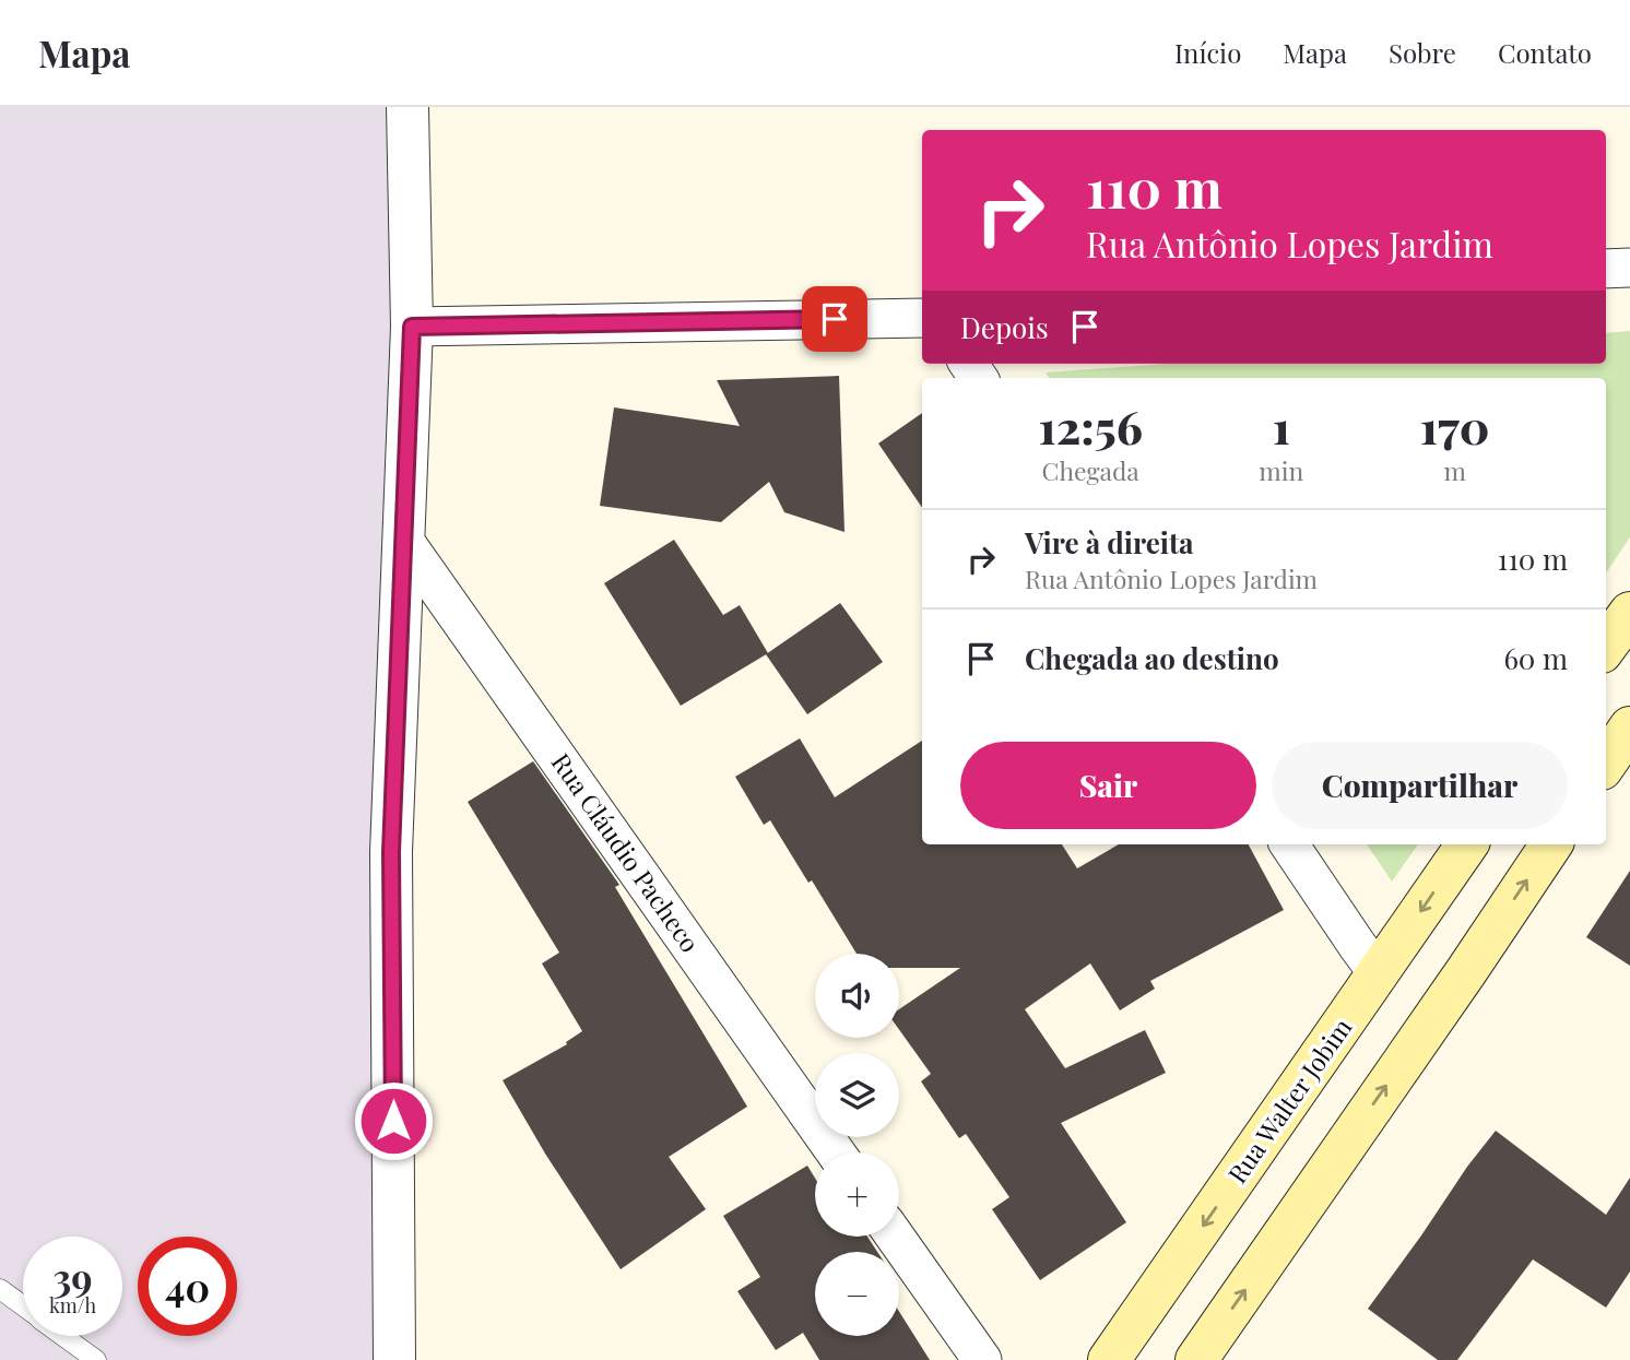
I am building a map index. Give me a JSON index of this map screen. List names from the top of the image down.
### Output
{
  "streets": {
    "main road": ["Rua Walter Jobim"],
    "street": ["Rua Cláudio Pacheco"]
  },
  "page": {
    "header": "Mapa",
    "nav": [
      "Início",
      "Mapa",
      "Sobre",
      "Contato"
    ],
    "turn": ["110 m", "Rua Antônio Lopes Jardim"],
    "then": "Depois",
    "eta": [
      "12:56",
      "Chegada",
      "1",
      "min",
      "170",
      "m"
    ],
    "list": [
      {
        "name": "Vire à direita",
        "note": "Rua Antônio Lopes Jardim",
        "value": "110 m"
      },
      {
        "name": "Chegada ao destino",
        "value": "60 m"
      }
    ],
    "buttons": ["Sair", "Compartilhar"],
    "map_buttons": ["+", "−"],
    "speed": "39 km/h",
    "limit": "40"
  }
}
